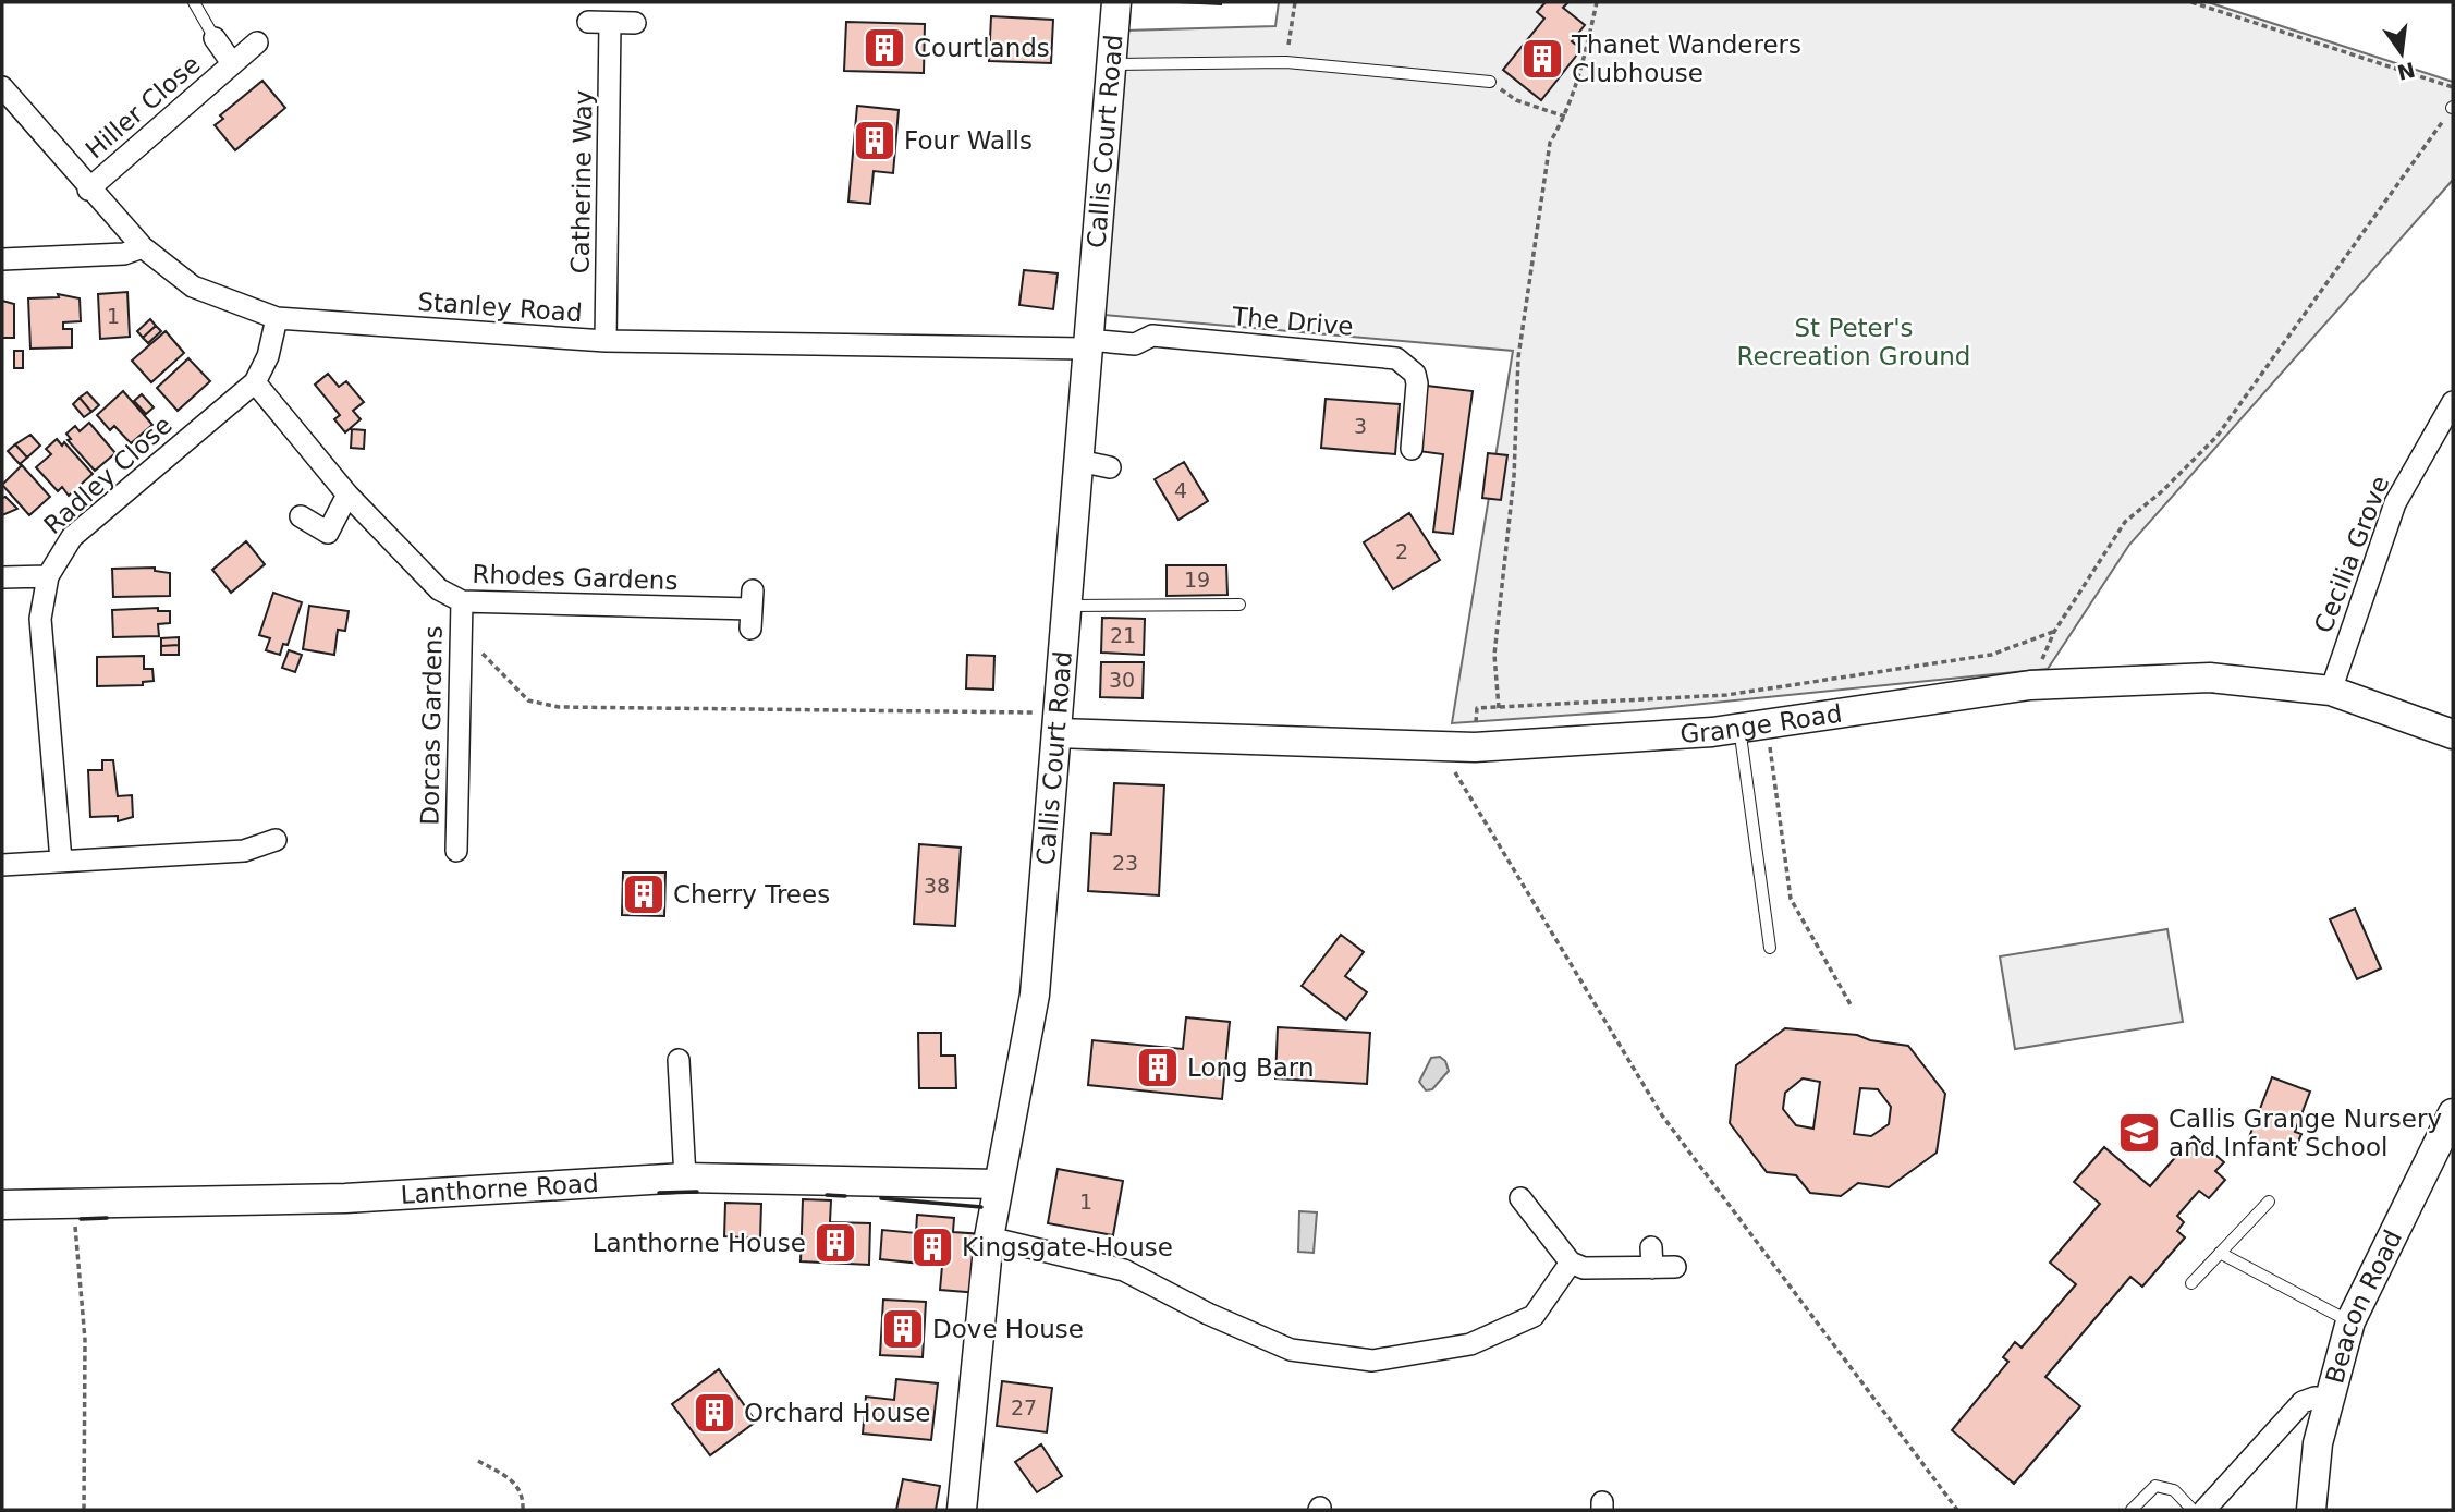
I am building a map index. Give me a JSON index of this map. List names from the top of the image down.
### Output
{
  "streets": {
    "street": [
      "Hiller Close",
      "Callis Court Road",
      "Catherine Way",
      "Stanley Road",
      "The Drive",
      "Radley Close",
      "Cecilia Grove",
      "Rhodes Gardens",
      "Grange Road",
      "Dorcas Gardens",
      "Lanthorne Road",
      "Beacon Road"
    ]
  },
  "crossings": [
    ["Hiller Close", "Stanley Road"],
    ["Callis Court Road", "Stanley Road"],
    ["Callis Court Road", "The Drive"],
    ["Callis Court Road", "Grange Road"],
    ["Callis Court Road", "Lanthorne Road"],
    ["Catherine Way", "Stanley Road"],
    ["Stanley Road", "The Drive"],
    ["Radley Close", "Rhodes Gardens"],
    ["Cecilia Grove", "Grange Road"],
    ["Rhodes Gardens", "Dorcas Gardens"]
  ],
  "parks": ["St Peter's Recreation Ground"],
  "places": {
    "building": [
      "Courtlands",
      "Thanet Wanderers Clubhouse",
      "Four Walls",
      "Cherry Trees",
      "Long Barn",
      "Lanthorne House",
      "Kingsgate House",
      "Dove House",
      "Orchard House"
    ],
    "school or university": ["Callis Grange Nursery and Infant School"]
  },
  "house_numbers": [
    "1",
    "3",
    "4",
    "2",
    "19",
    "21",
    "30",
    "23",
    "38",
    "1",
    "27"
  ],
  "north": "bottom"
}
